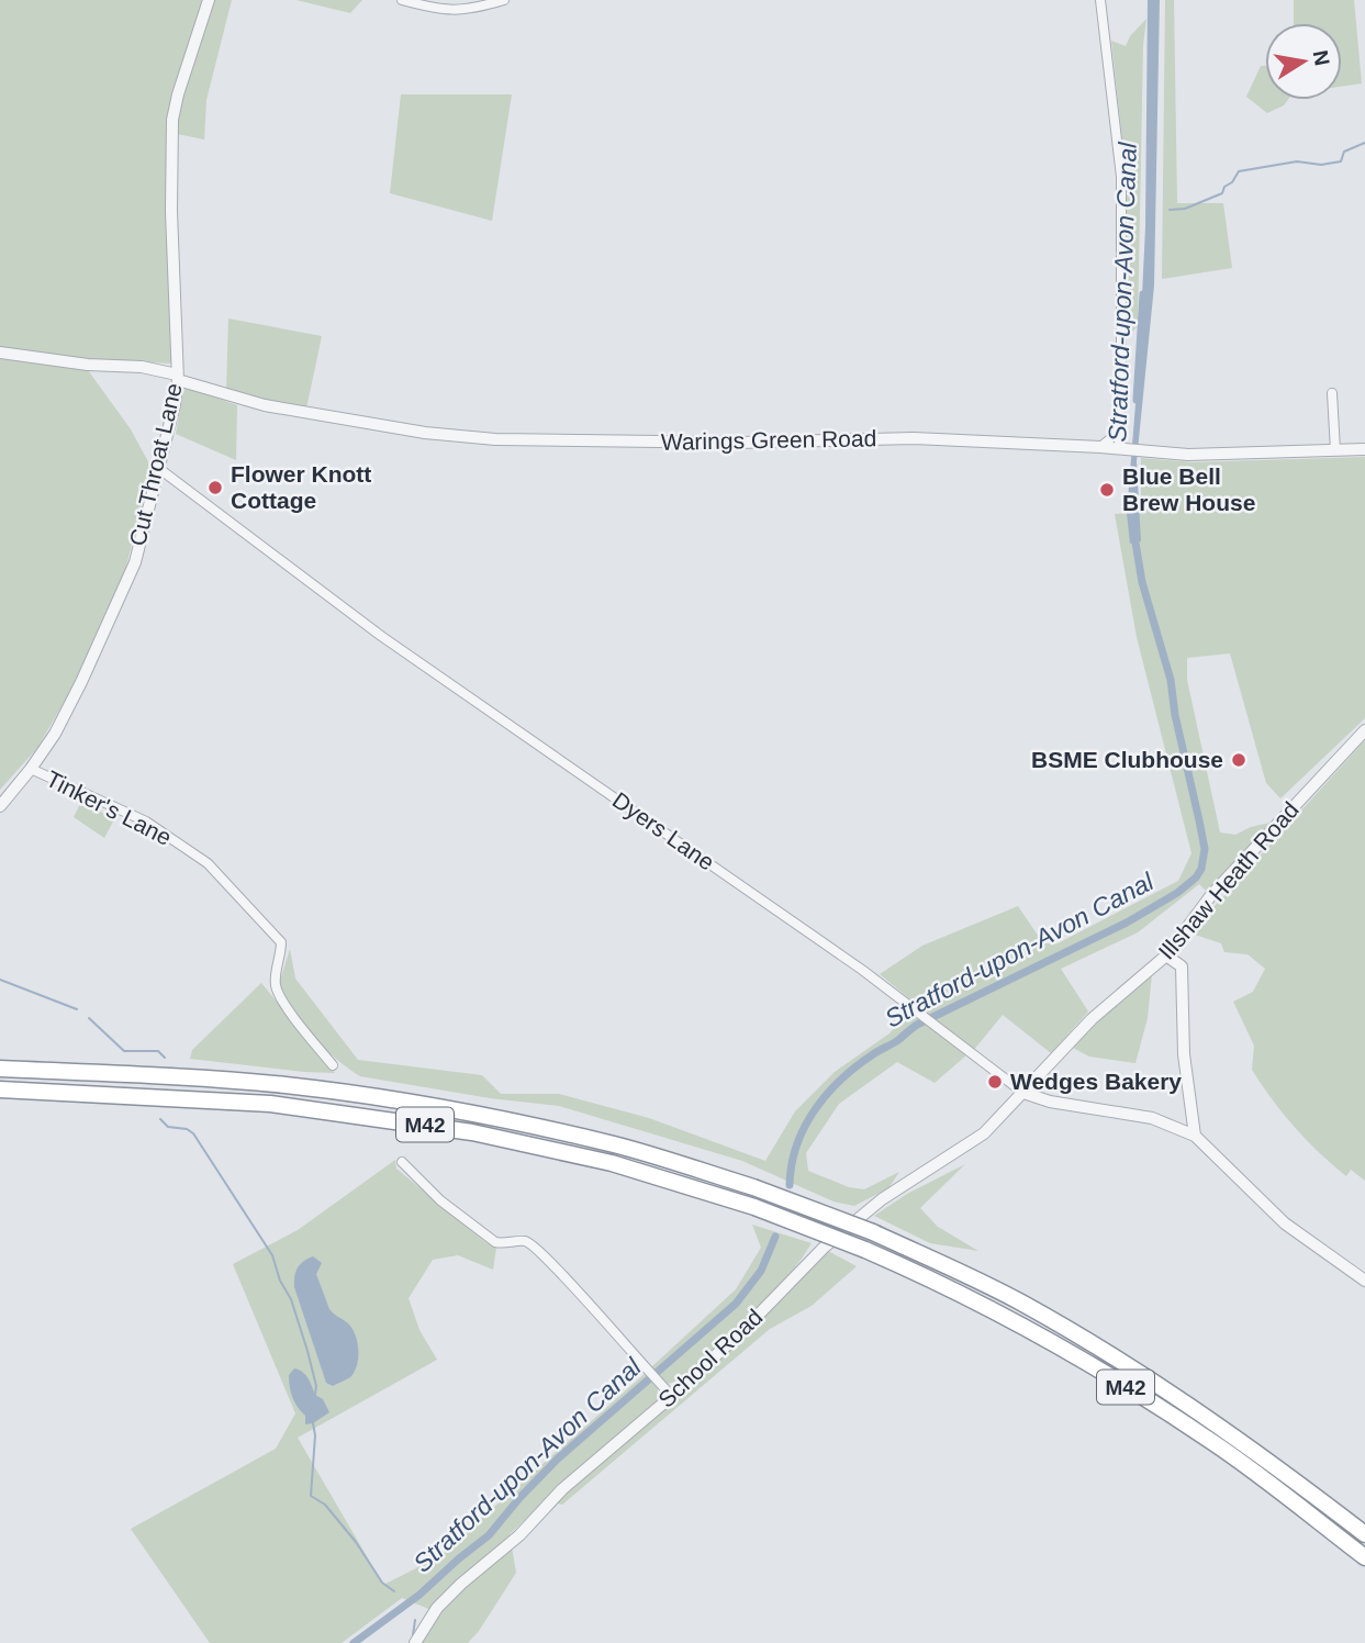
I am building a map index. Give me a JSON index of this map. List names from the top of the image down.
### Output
{
  "streets": {
    "highway": ["M42"],
    "street": [
      "Warings Green Road",
      "Cut Throat Lane",
      "Tinker's Lane",
      "Dyers Lane",
      "Illshaw Heath Road",
      "School Road"
    ]
  },
  "crossings": [
    ["Warings Green Road", "Cut Throat Lane"],
    ["Cut Throat Lane", "Tinker's Lane"],
    ["Cut Throat Lane", "Dyers Lane"],
    ["Dyers Lane", "Illshaw Heath Road"],
    ["Dyers Lane", "School Road"],
    ["Illshaw Heath Road", "School Road"]
  ],
  "water": ["Stratford-upon-Avon Canal"],
  "places": [
    "Flower Knott Cottage",
    "Blue Bell Brew House",
    "BSME Clubhouse",
    "Wedges Bakery"
  ],
  "north": "right"
}
